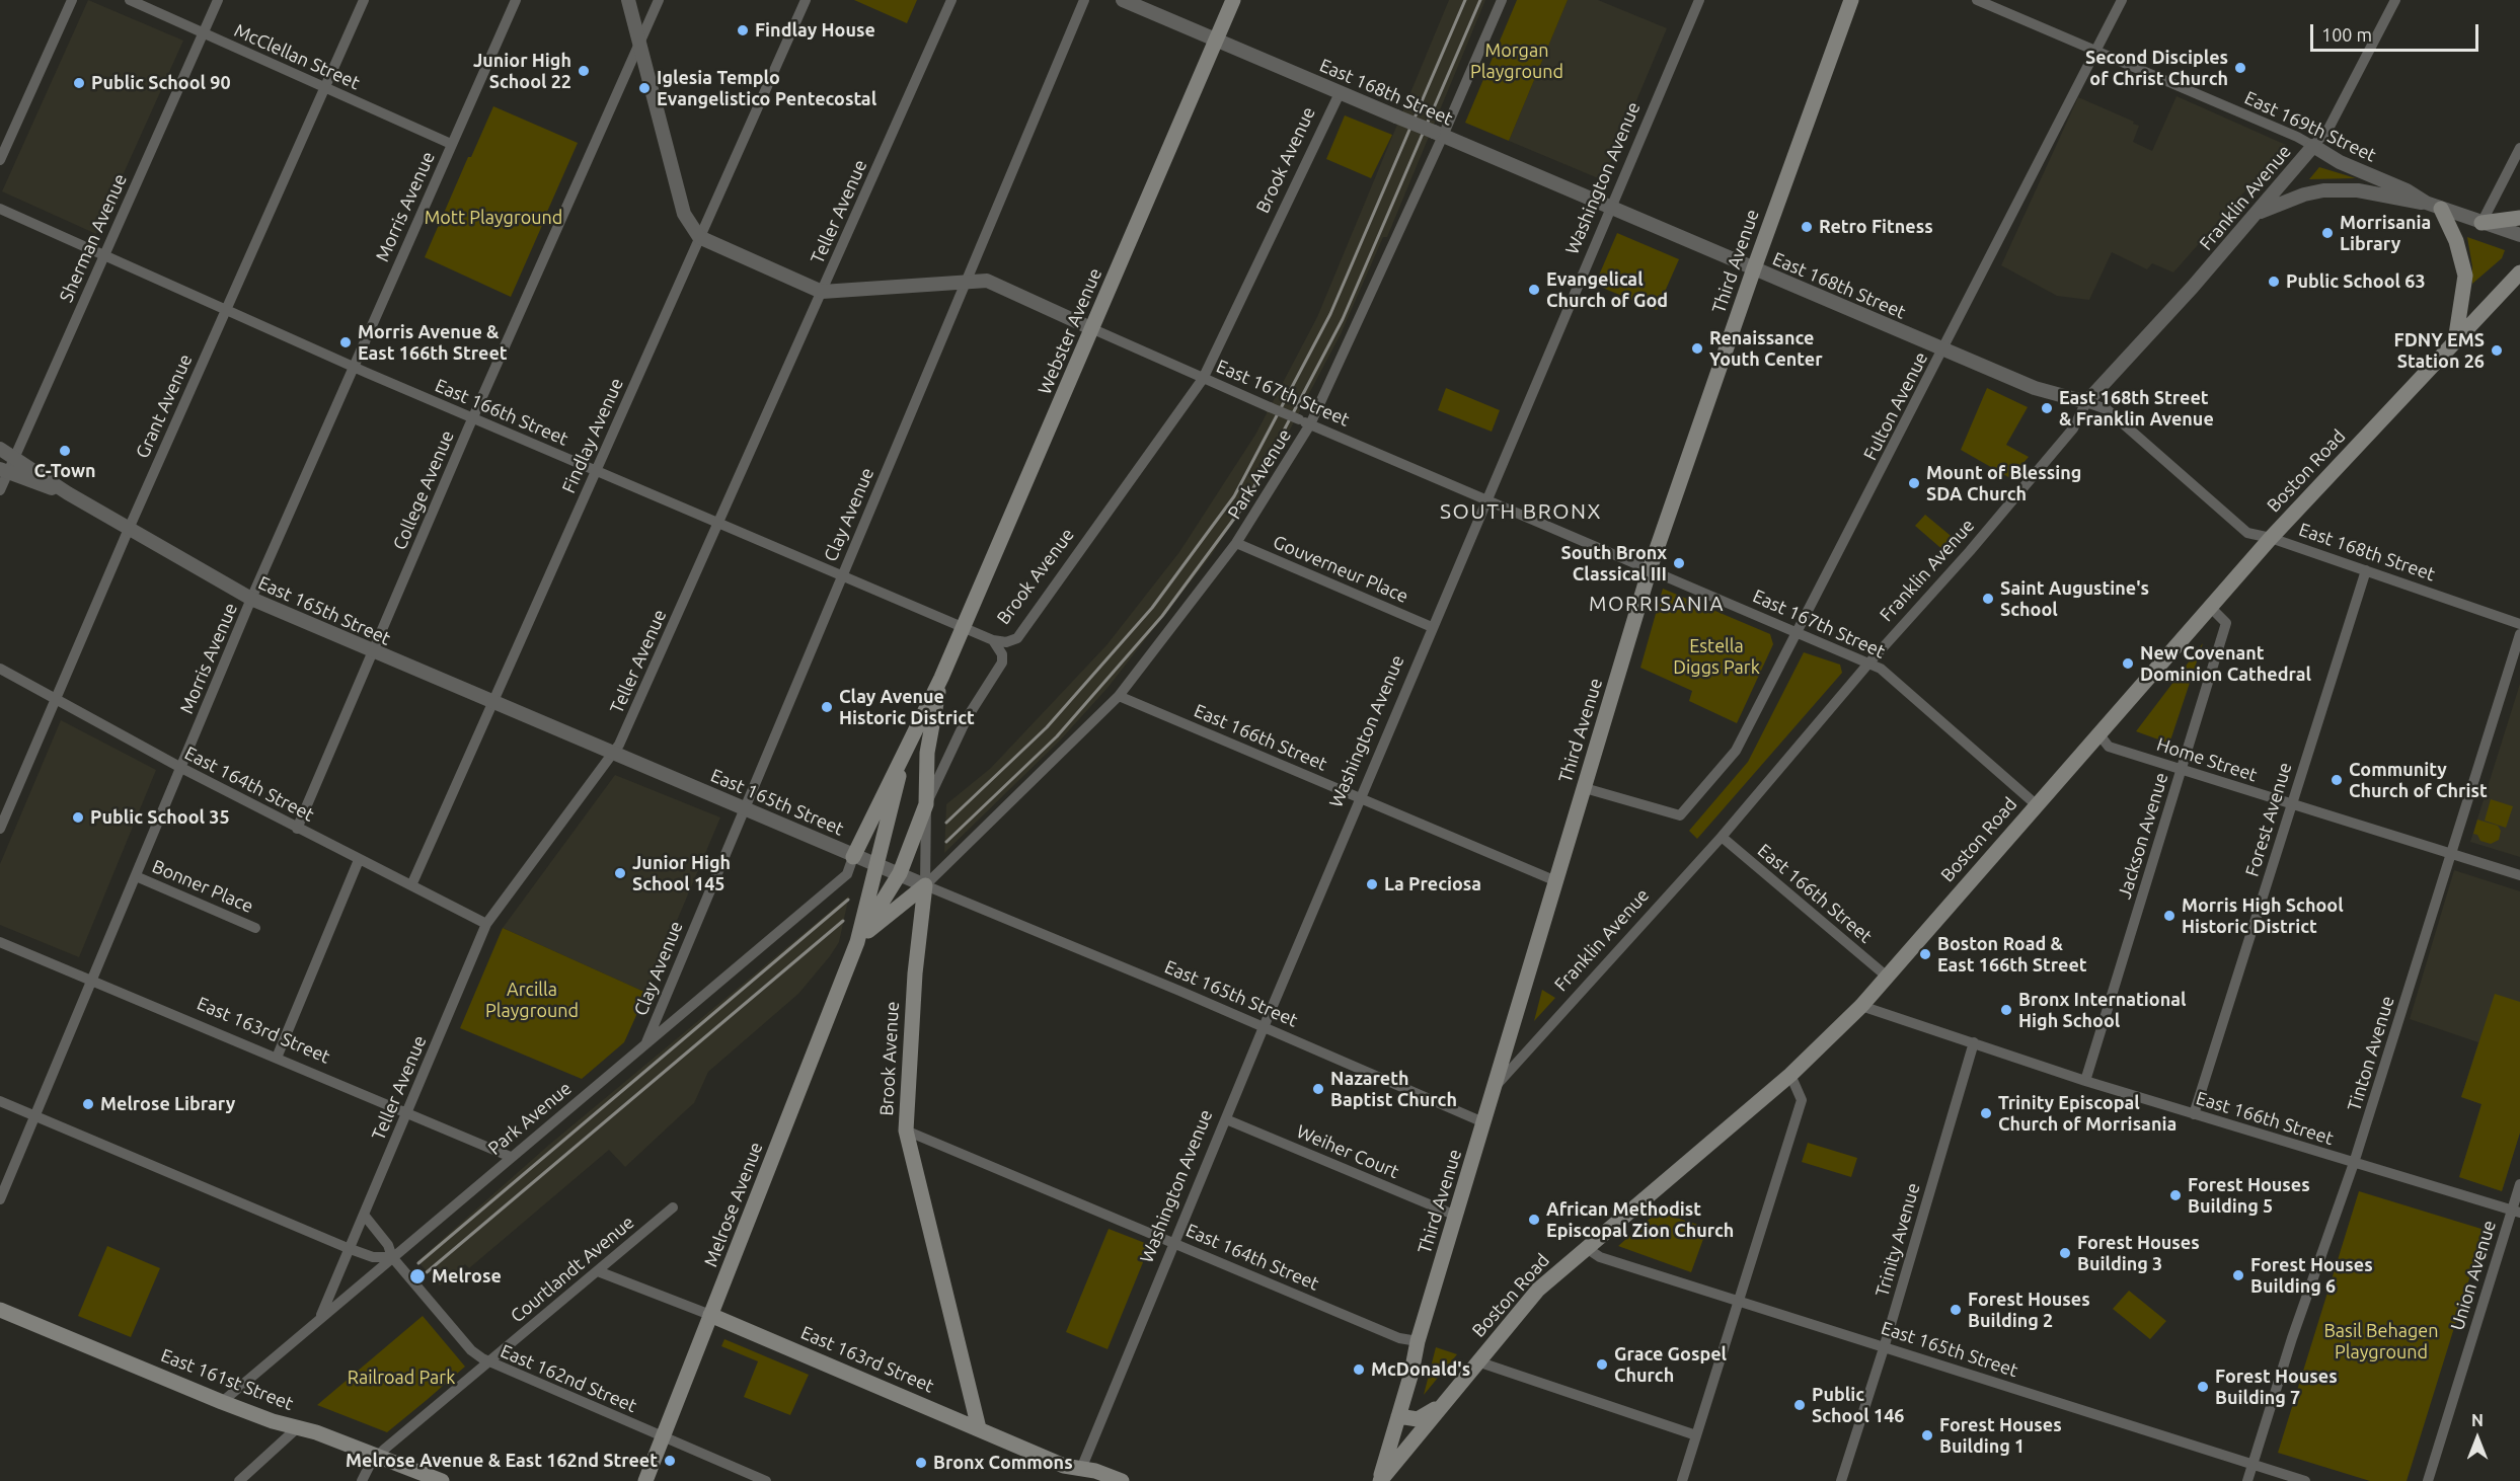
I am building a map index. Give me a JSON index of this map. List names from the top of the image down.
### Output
{
  "streets": {
    "main road": [
      "Brook Avenue",
      "Third Avenue",
      "Webster Avenue",
      "Boston Road",
      "East 163rd Street",
      "Melrose Avenue",
      "East 161st Street"
    ],
    "street": [
      "McClellan Street",
      "East 168th Street",
      "East 169th Street",
      "Washington Avenue",
      "Franklin Avenue",
      "Morris Avenue",
      "Teller Avenue",
      "Sherman Avenue",
      "East 167th Street",
      "Grant Avenue",
      "Fulton Avenue",
      "East 166th Street",
      "Findlay Avenue",
      "Park Avenue",
      "College Avenue",
      "Clay Avenue",
      "Gouverneur Place",
      "East 165th Street",
      "Home Street",
      "East 164th Street",
      "Forest Avenue",
      "Jackson Avenue",
      "Bonner Place",
      "Tinton Avenue",
      "Weiher Court",
      "Trinity Avenue",
      "Courtlandt Avenue",
      "Union Avenue",
      "East 162nd Street"
    ]
  },
  "crossings": [
    ["McClellan Street", "Morris Avenue"],
    ["McClellan Street", "Sherman Avenue"],
    ["McClellan Street", "Grant Avenue"],
    ["East 168th Street", "Brook Avenue"],
    ["East 168th Street", "Washington Avenue"],
    ["East 168th Street", "Franklin Avenue"],
    ["East 168th Street", "Third Avenue"],
    ["East 168th Street", "Webster Avenue"],
    ["East 168th Street", "Fulton Avenue"],
    ["East 168th Street", "Boston Road"],
    ["East 168th Street", "Park Avenue"],
    ["East 168th Street", "Forest Avenue"],
    ["East 169th Street", "Franklin Avenue"],
    ["East 169th Street", "Fulton Avenue"],
    ["Brook Avenue", "Webster Avenue"],
    ["Brook Avenue", "East 167th Street"],
    ["Brook Avenue", "East 166th Street"],
    ["Brook Avenue", "Park Avenue"],
    ["Brook Avenue", "East 165th Street"],
    ["Brook Avenue", "East 164th Street"],
    ["Brook Avenue", "East 163rd Street"],
    ["Washington Avenue", "East 167th Street"],
    ["Washington Avenue", "East 166th Street"],
    ["Washington Avenue", "Gouverneur Place"],
    ["Washington Avenue", "East 165th Street"],
    ["Washington Avenue", "East 164th Street"],
    ["Washington Avenue", "East 163rd Street"],
    ["Washington Avenue", "Weiher Court"],
    ["Franklin Avenue", "Third Avenue"],
    ["Franklin Avenue", "East 167th Street"],
    ["Franklin Avenue", "East 166th Street"],
    ["Morris Avenue", "East 166th Street"],
    ["Morris Avenue", "East 165th Street"],
    ["Morris Avenue", "East 164th Street"],
    ["Morris Avenue", "Bonner Place"],
    ["Morris Avenue", "East 163rd Street"],
    ["Teller Avenue", "East 167th Street"],
    ["Teller Avenue", "East 166th Street"],
    ["Teller Avenue", "Park Avenue"],
    ["Teller Avenue", "East 165th Street"],
    ["Teller Avenue", "East 164th Street"],
    ["Teller Avenue", "East 163rd Street"],
    ["Teller Avenue", "East 162nd Street"],
    ["Sherman Avenue", "East 166th Street"],
    ["Sherman Avenue", "East 165th Street"],
    ["Third Avenue", "East 167th Street"],
    ["Third Avenue", "Fulton Avenue"],
    ["Third Avenue", "East 166th Street"],
    ["Third Avenue", "Boston Road"],
    ["Third Avenue", "East 165th Street"],
    ["Third Avenue", "East 164th Street"],
    ["Third Avenue", "Weiher Court"],
    ["Webster Avenue", "East 167th Street"],
    ["Webster Avenue", "East 166th Street"],
    ["Webster Avenue", "Park Avenue"],
    ["Webster Avenue", "East 165th Street"],
    ["Webster Avenue", "Melrose Avenue"],
    ["East 167th Street", "Fulton Avenue"],
    ["East 167th Street", "Findlay Avenue"],
    ["East 167th Street", "Boston Road"],
    ["East 167th Street", "Park Avenue"],
    ["East 167th Street", "Clay Avenue"],
    ["Grant Avenue", "East 166th Street"],
    ["Grant Avenue", "East 165th Street"],
    ["Grant Avenue", "East 164th Street"],
    ["East 166th Street", "Findlay Avenue"],
    ["East 166th Street", "Boston Road"],
    ["East 166th Street", "Park Avenue"],
    ["East 166th Street", "College Avenue"],
    ["East 166th Street", "Clay Avenue"],
    ["East 166th Street", "Forest Avenue"],
    ["East 166th Street", "Jackson Avenue"],
    ["East 166th Street", "Tinton Avenue"],
    ["East 166th Street", "Trinity Avenue"],
    ["East 166th Street", "Union Avenue"],
    ["Findlay Avenue", "East 165th Street"],
    ["Findlay Avenue", "East 164th Street"],
    ["Boston Road", "East 165th Street"],
    ["Boston Road", "Home Street"],
    ["Boston Road", "Jackson Avenue"],
    ["Park Avenue", "Clay Avenue"],
    ["Park Avenue", "Gouverneur Place"],
    ["Park Avenue", "East 165th Street"],
    ["Park Avenue", "East 163rd Street"],
    ["Park Avenue", "East 162nd Street"],
    ["Park Avenue", "East 161st Street"],
    ["College Avenue", "East 165th Street"],
    ["College Avenue", "East 164th Street"],
    ["Clay Avenue", "East 165th Street"],
    ["East 165th Street", "Tinton Avenue"],
    ["East 165th Street", "Melrose Avenue"],
    ["East 165th Street", "Trinity Avenue"],
    ["Home Street", "Forest Avenue"],
    ["Home Street", "Jackson Avenue"],
    ["Home Street", "Tinton Avenue"],
    ["East 163rd Street", "Melrose Avenue"],
    ["East 163rd Street", "Courtlandt Avenue"],
    ["Melrose Avenue", "East 162nd Street"],
    ["Courtlandt Avenue", "East 162nd Street"],
    ["Courtlandt Avenue", "East 161st Street"]
  ],
  "districts": ["SOUTH BRONX", "MORRISANIA"],
  "parks": [
    "Morgan Playground",
    "Mott Playground",
    "Estella Diggs Park",
    "Arcilla Playground",
    "Basil Behagen Playground",
    "Railroad Park"
  ],
  "places": [
    "Findlay House",
    "Second Disciples of Christ Church",
    "Junior High School 22",
    "Public School 90",
    "Iglesia Templo Evangelistico Pentecostal",
    "Retro Fitness",
    "Morrisania Library",
    "Public School 63",
    "Evangelical Church of God",
    "Morris Avenue & East 166th Street",
    "Renaissance Youth Center",
    "FDNY EMS Station 26",
    "East 168th Street & Franklin Avenue",
    "C-Town",
    "Mount of Blessing SDA Church",
    "South Bronx Classical III",
    "Saint Augustine's School",
    "New Covenant Dominion Cathedral",
    "Clay Avenue Historic District",
    "Community Church of Christ",
    "Public School 35",
    "Junior High School 145",
    "La Preciosa",
    "Morris High School Historic District",
    "Boston Road & East 166th Street",
    "Bronx International High School",
    "Nazareth Baptist Church",
    "Melrose Library",
    "Trinity Episcopal Church of Morrisania",
    "Forest Houses Building 5",
    "African Methodist Episcopal Zion Church",
    "Forest Houses Building 3",
    "Forest Houses Building 6",
    "Melrose",
    "Forest Houses Building 2",
    "Grace Gospel Church",
    "McDonald's",
    "Forest Houses Building 7",
    "Public School 146",
    "Forest Houses Building 1",
    "Melrose Avenue & East 162nd Street",
    "Bronx Commons"
  ],
  "scale_bar": "100 m",
  "north": "top"
}
